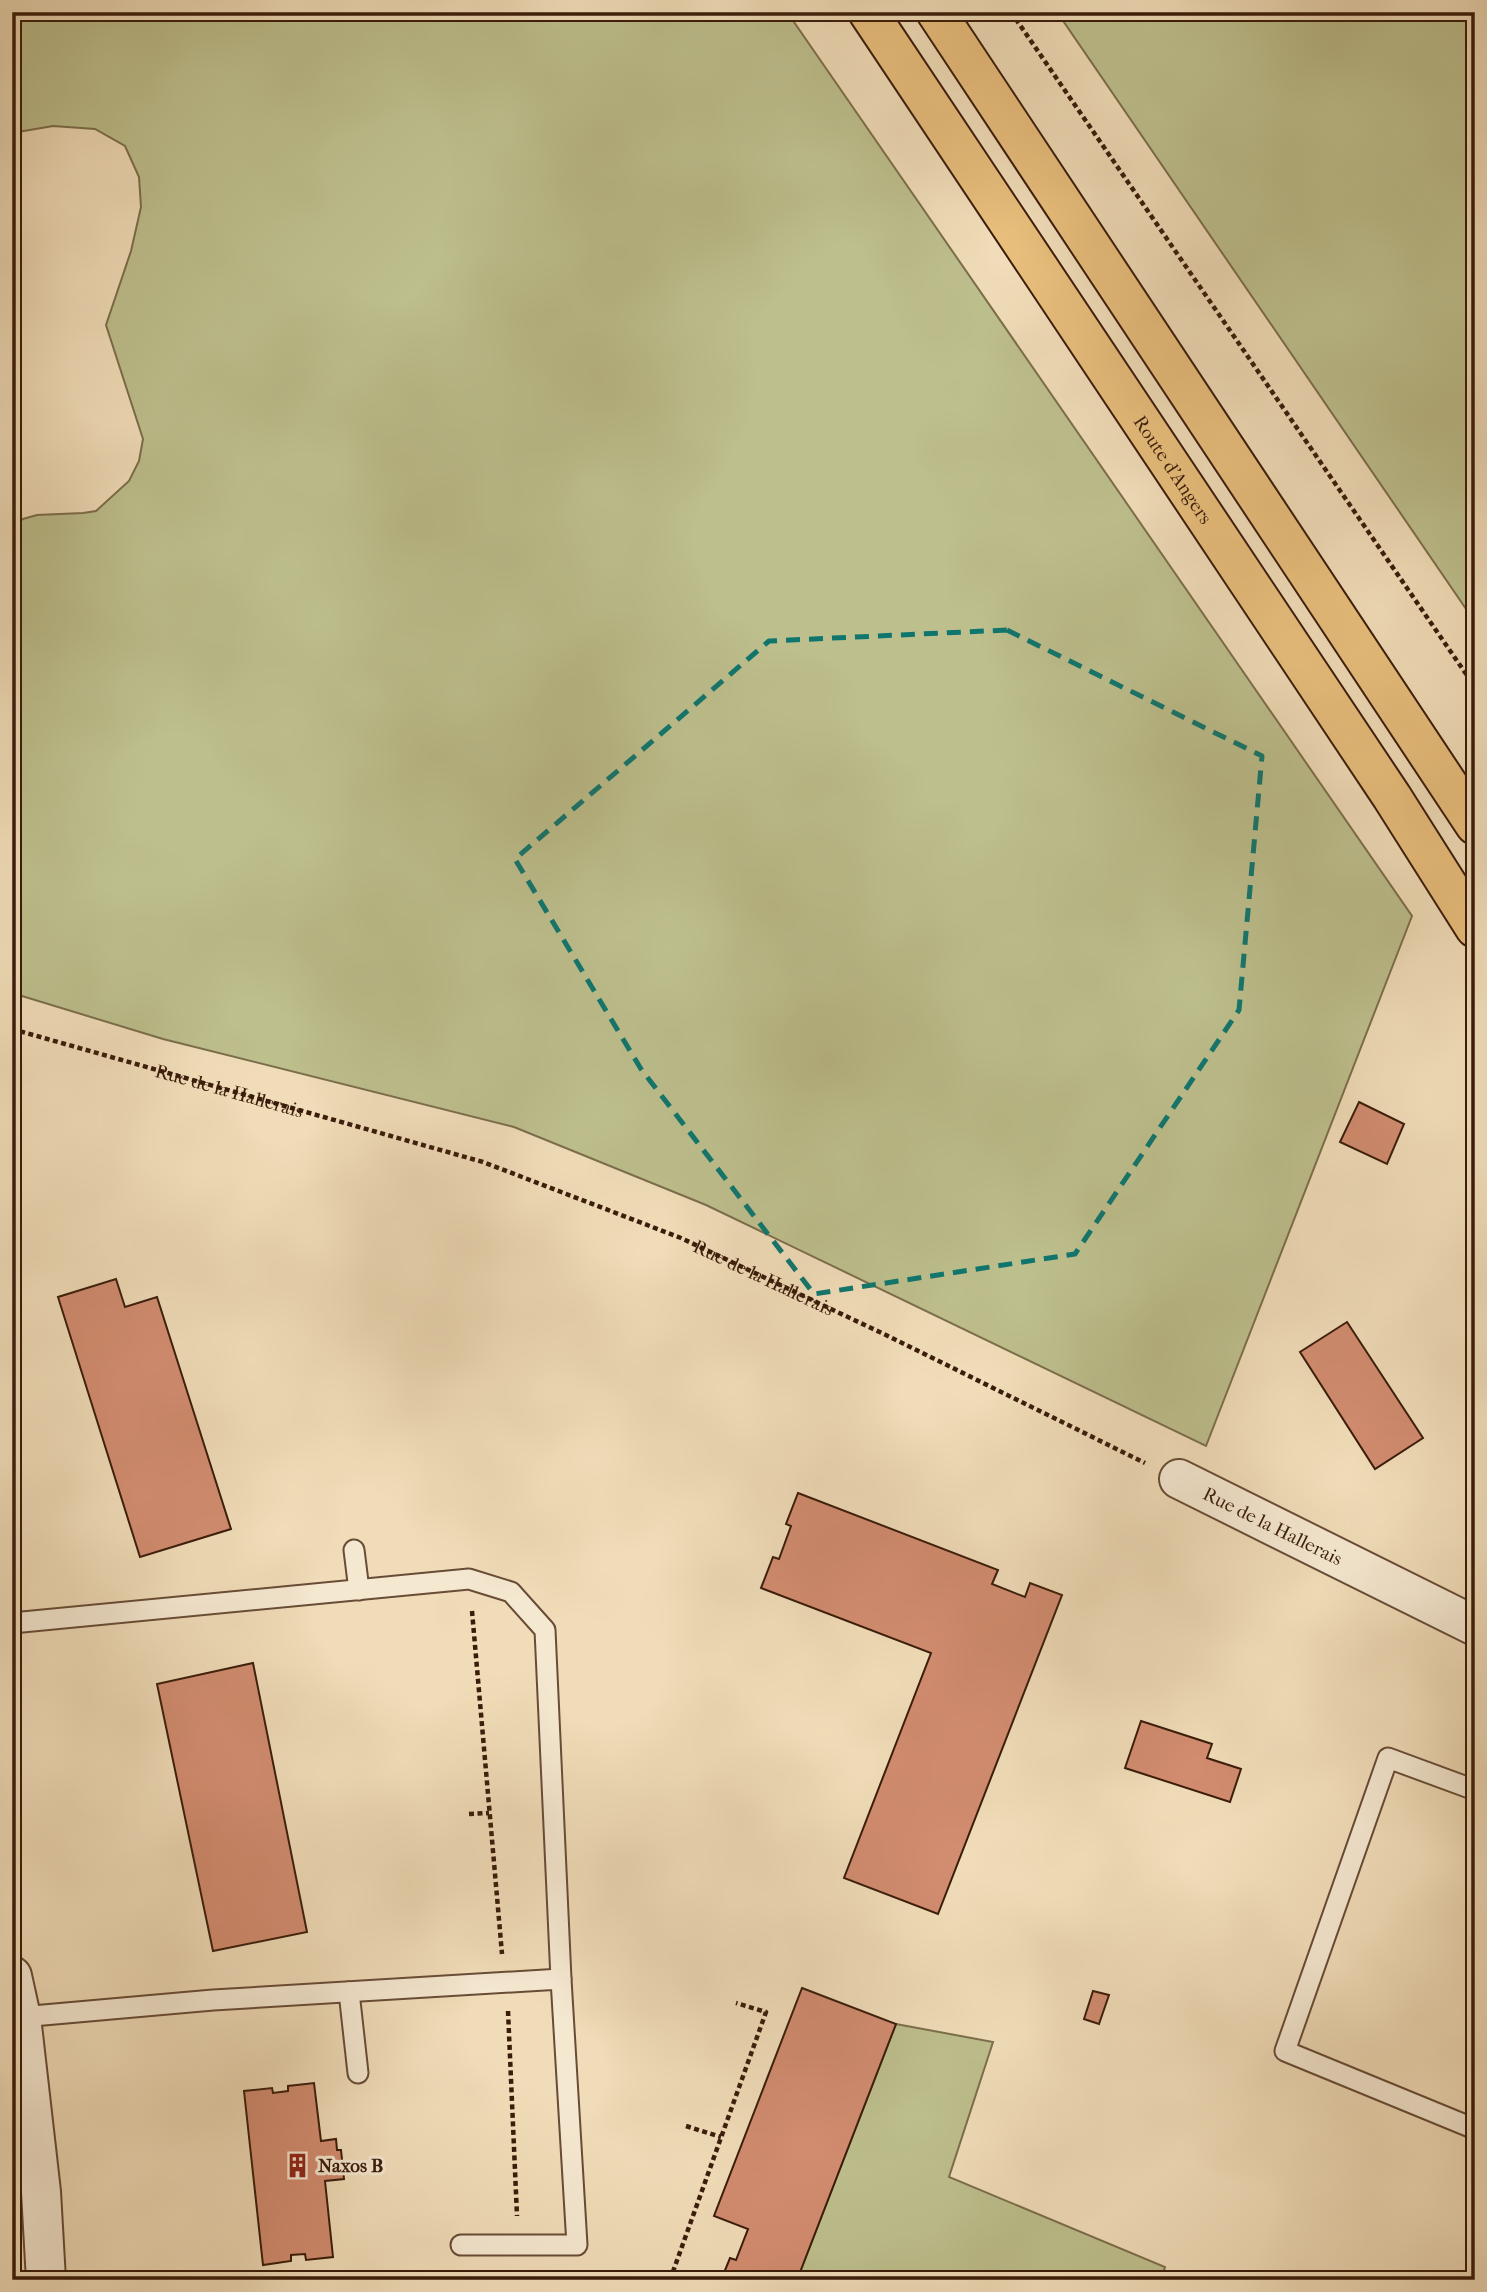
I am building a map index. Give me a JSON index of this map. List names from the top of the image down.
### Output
{
  "streets": {
    "highway": ["Route d'Angers"],
    "street": ["Rue de la Hallerais"]
  },
  "places": {
    "building": ["Naxos B"]
  }
}
